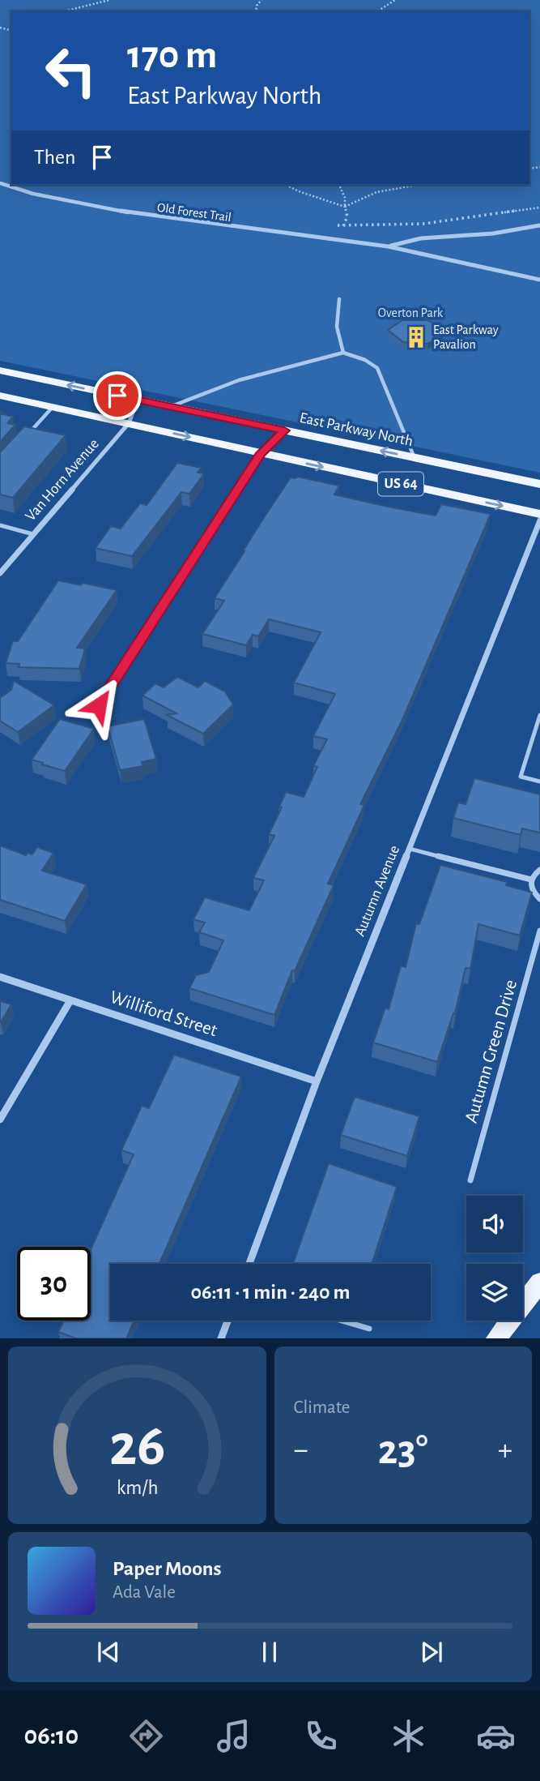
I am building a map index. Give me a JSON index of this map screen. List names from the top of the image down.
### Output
{
  "streets": {
    "main road": ["East Parkway North", "US 64"],
    "street": [
      "Old Forest Trail",
      "Van Horn Avenue",
      "Autumn Avenue",
      "Williford Street"
    ],
    "lane": ["Autumn Green Drive"]
  },
  "crossings": [
    ["East Parkway North", "Van Horn Avenue"],
    ["Van Horn Avenue", "US 64"],
    ["Autumn Avenue", "Williford Street"]
  ],
  "parks": ["Overton Park"],
  "places": {
    "building": ["East Parkway Pavalion"]
  },
  "page": {
    "turn": ["170 m", "East Parkway North"],
    "then": "Then",
    "limit": "30",
    "trip": "06:11 · 1 min · 240 m",
    "tile": "Climate",
    "heat": ["−", "23°", "+"],
    "song": ["Paper Moons", "Ada Vale"],
    "tabs": "06:10",
    "gauge": ["26", "km/h"]
  }
}
